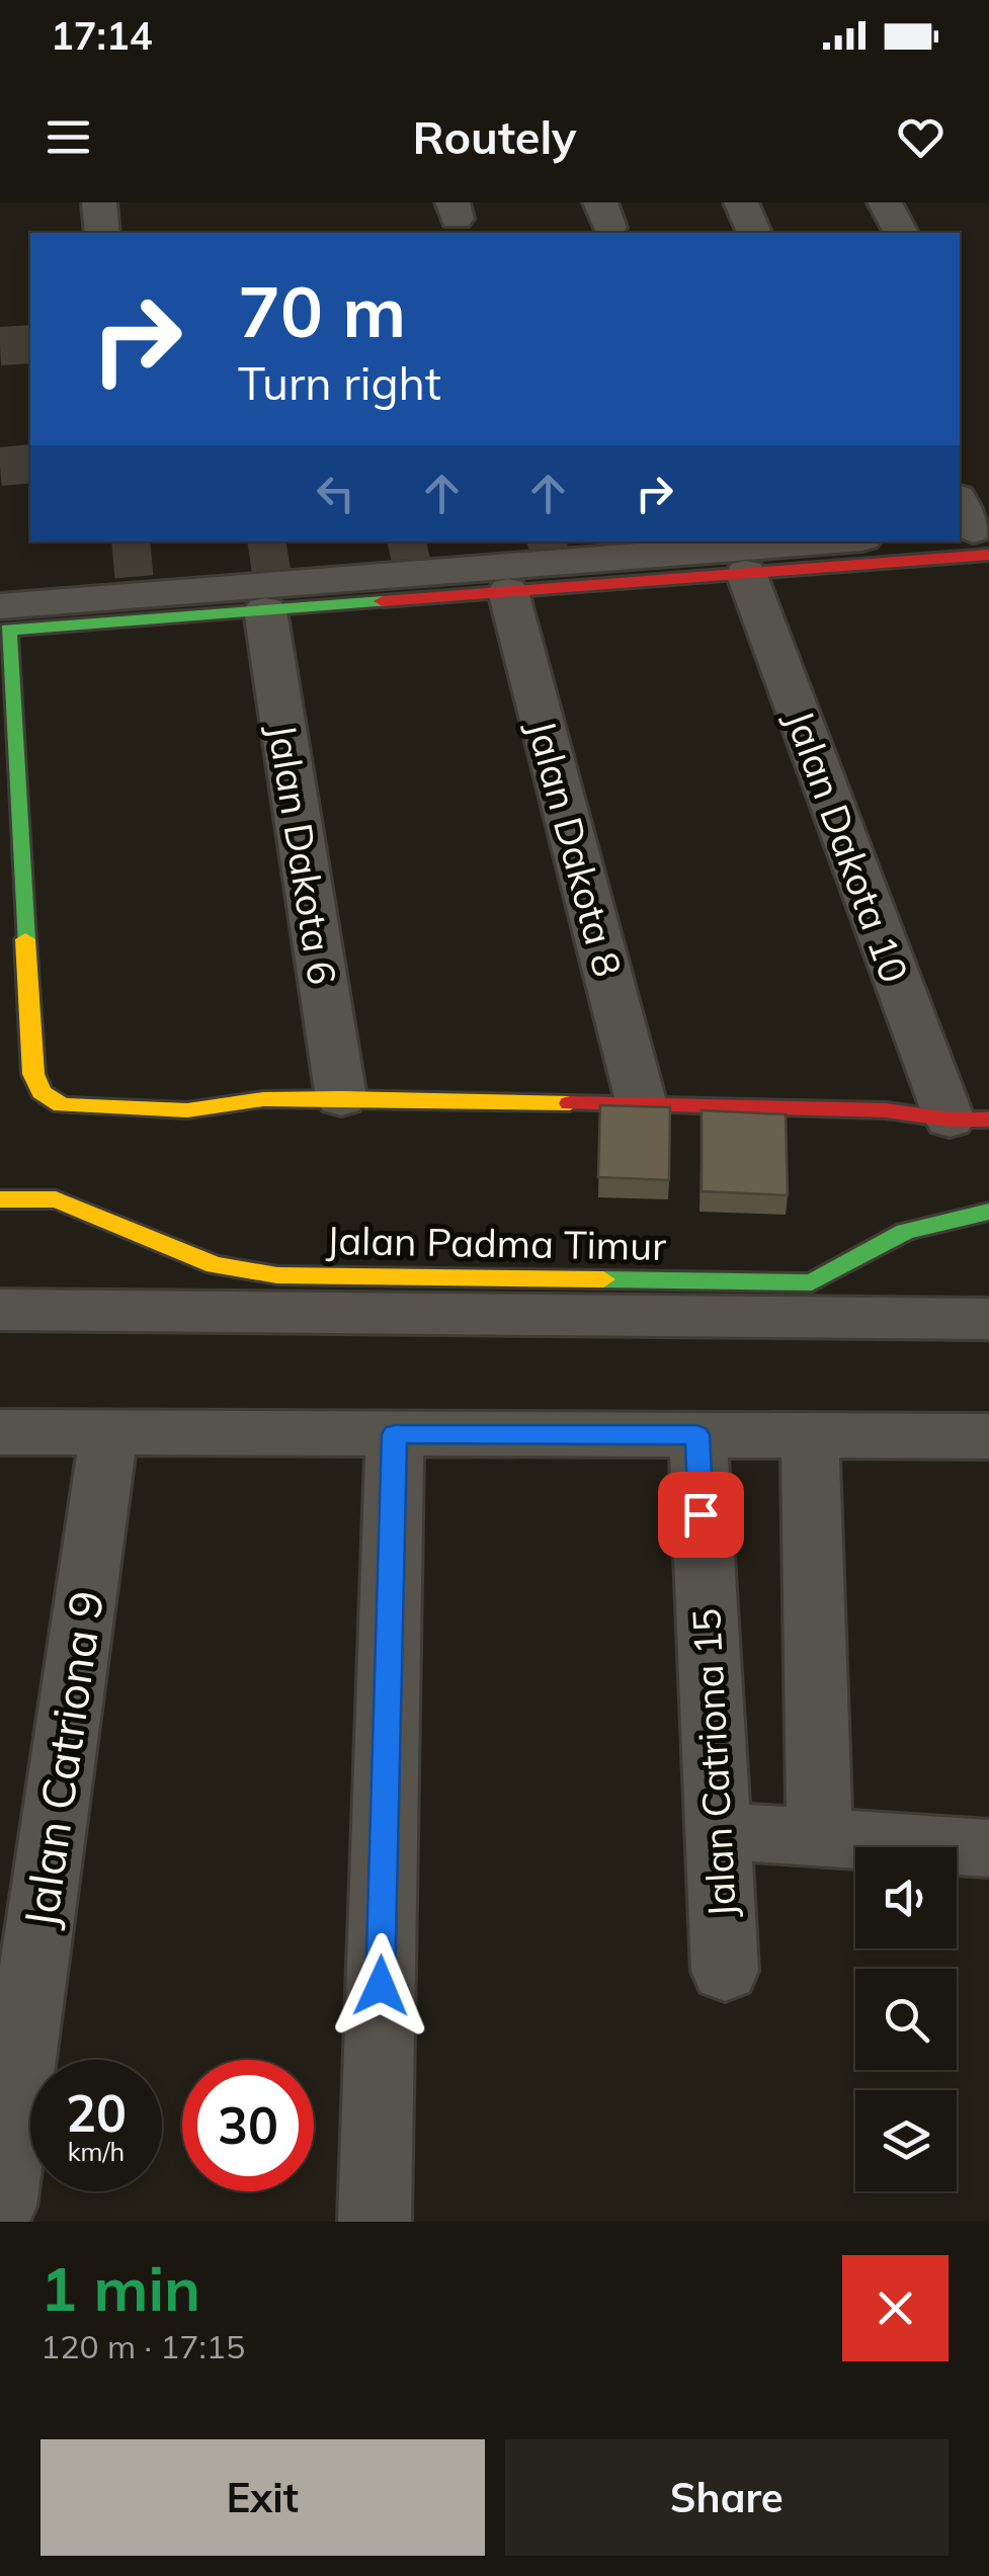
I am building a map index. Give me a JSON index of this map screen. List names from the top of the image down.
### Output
{
  "streets": {
    "street": [
      "Jalan Dakota 10",
      "Jalan Dakota 8",
      "Jalan Dakota 6",
      "Jalan Padma Timur",
      "Jalan Catriona 9",
      "Jalan Catriona 15"
    ]
  },
  "page": {
    "status": "17:14",
    "header": "Routely",
    "turn": ["70 m", "Turn right"],
    "speed": "20 km/h",
    "limit": "30",
    "heading": ["1 min", "120 m · 17:15"],
    "buttons": ["Exit", "Share"]
  }
}
